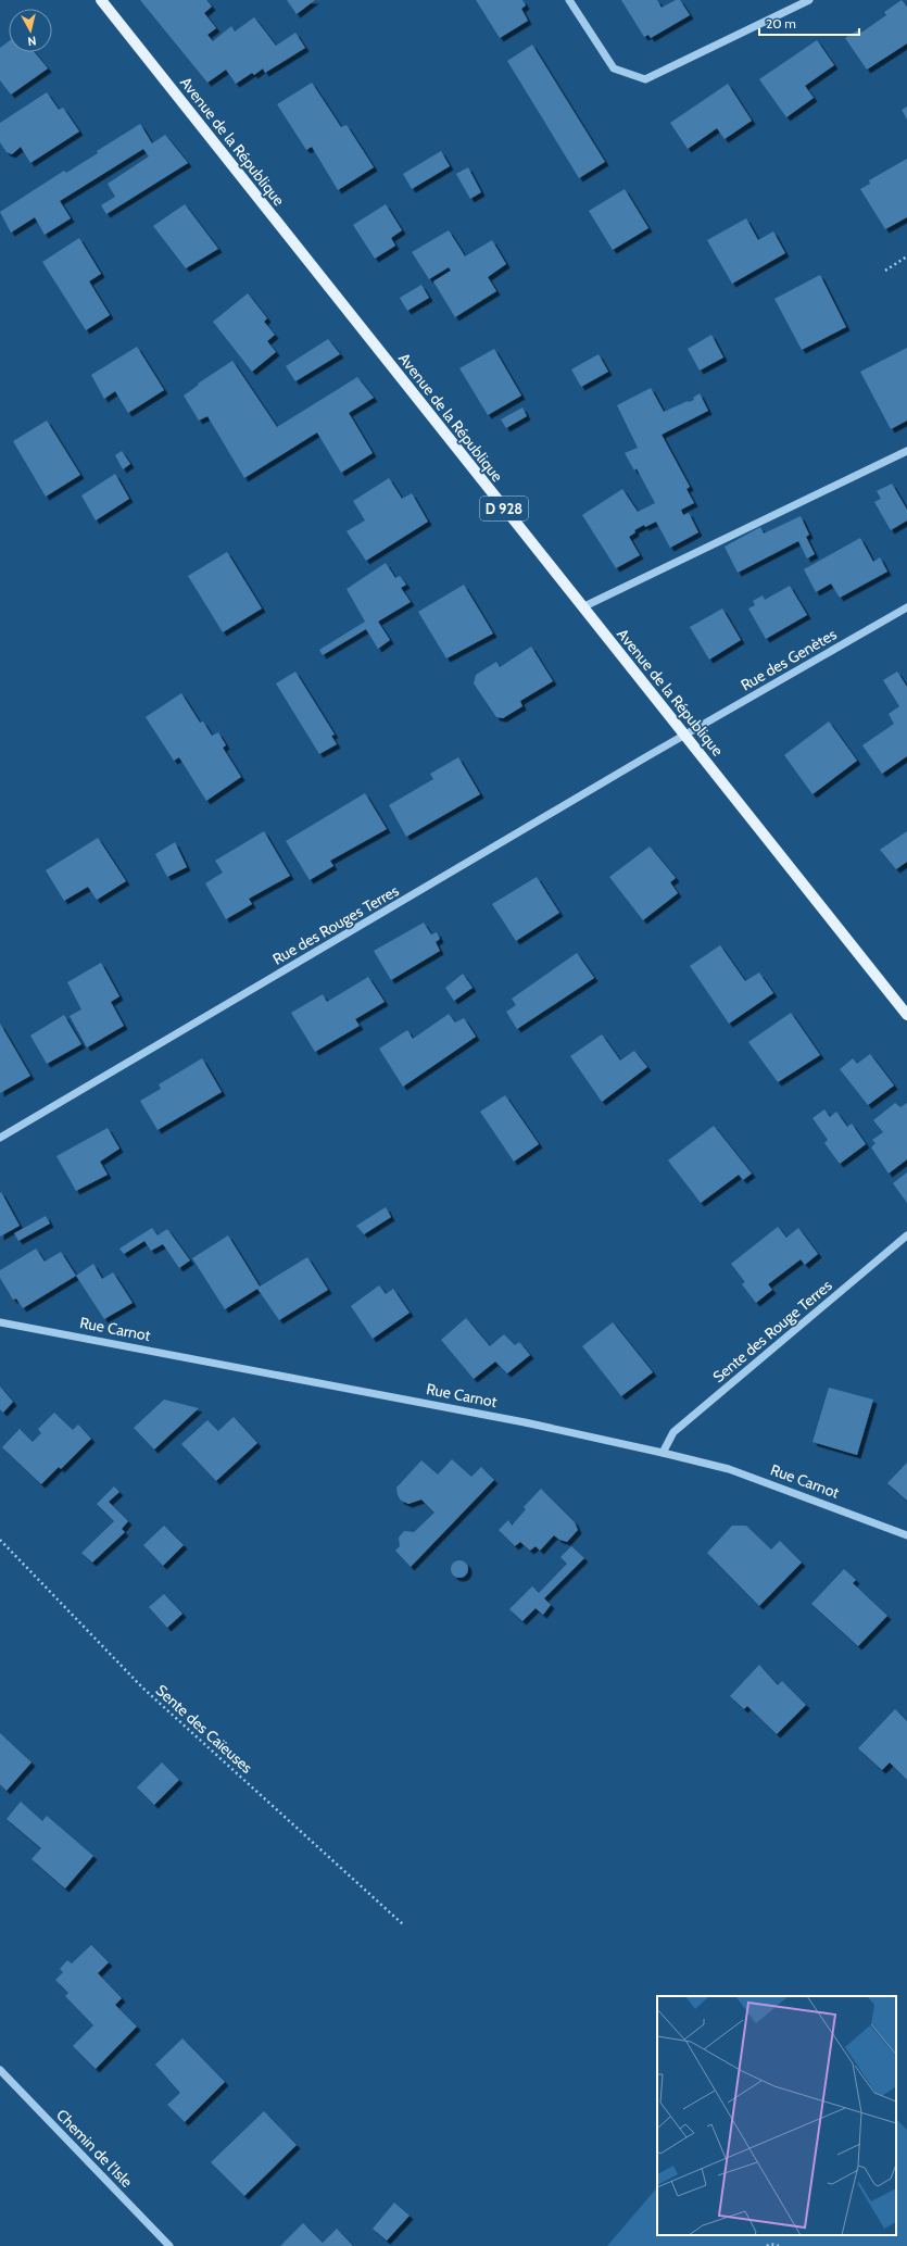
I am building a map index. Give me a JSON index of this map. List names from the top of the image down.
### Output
{
  "streets": {
    "main road": ["Avenue de la République", "D 928"],
    "street": [
      "Rue des Genètes",
      "Rue des Rouges Terres",
      "Rue Carnot",
      "Sente des Rouge Terres",
      "Chemin de l’Isle"
    ],
    "path": ["Sente des Caïeuses"]
  },
  "crossings": [
    ["Avenue de la République", "Rue des Genètes"],
    ["Avenue de la République", "Rue des Rouges Terres"],
    ["Rue des Genètes", "Rue des Rouges Terres"],
    ["Rue Carnot", "Sente des Rouge Terres"]
  ],
  "scale_bar": "20 m",
  "north": "bottom"
}
